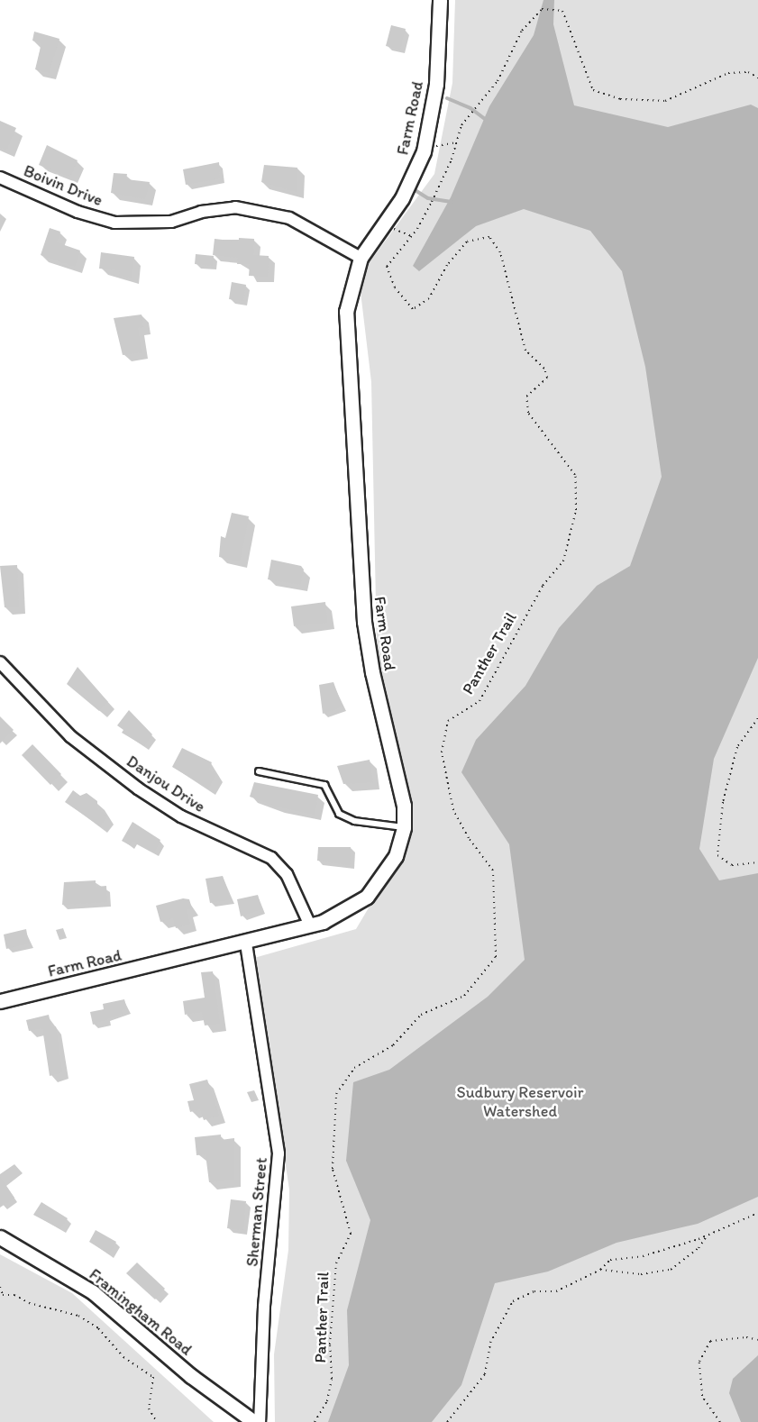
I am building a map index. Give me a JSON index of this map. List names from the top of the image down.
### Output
{
  "streets": {
    "street": [
      "Farm Road",
      "Boivin Drive",
      "Danjou Drive",
      "Sherman Street",
      "Framingham Road"
    ],
    "path": ["Panther Trail"]
  },
  "crossings": [
    ["Farm Road", "Boivin Drive"],
    ["Farm Road", "Danjou Drive"],
    ["Farm Road", "Sherman Street"]
  ],
  "parks": ["Sudbury Reservoir Watershed"]
}
